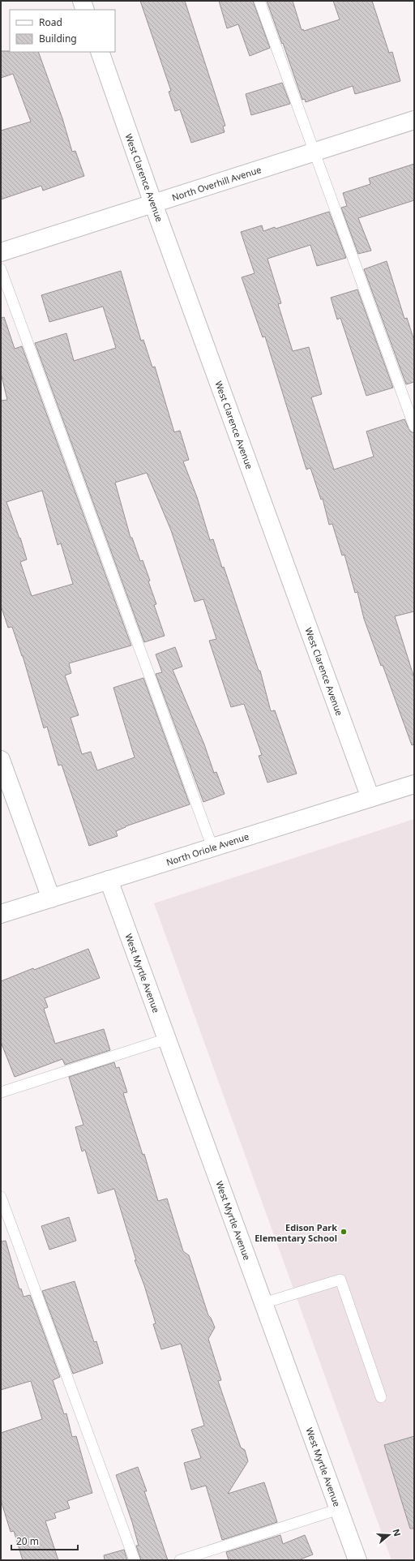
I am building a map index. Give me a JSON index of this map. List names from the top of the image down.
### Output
{
  "streets": {
    "street": [
      "West Clarence Avenue",
      "North Overhill Avenue",
      "North Oriole Avenue",
      "West Myrtle Avenue"
    ]
  },
  "crossings": [
    ["West Clarence Avenue", "North Overhill Avenue"],
    ["West Clarence Avenue", "North Oriole Avenue"],
    ["North Oriole Avenue", "West Myrtle Avenue"]
  ],
  "places": ["Edison Park Elementary School"],
  "legend": ["Road", "Building"],
  "scale_bar": "20 m",
  "north": "right"
}
